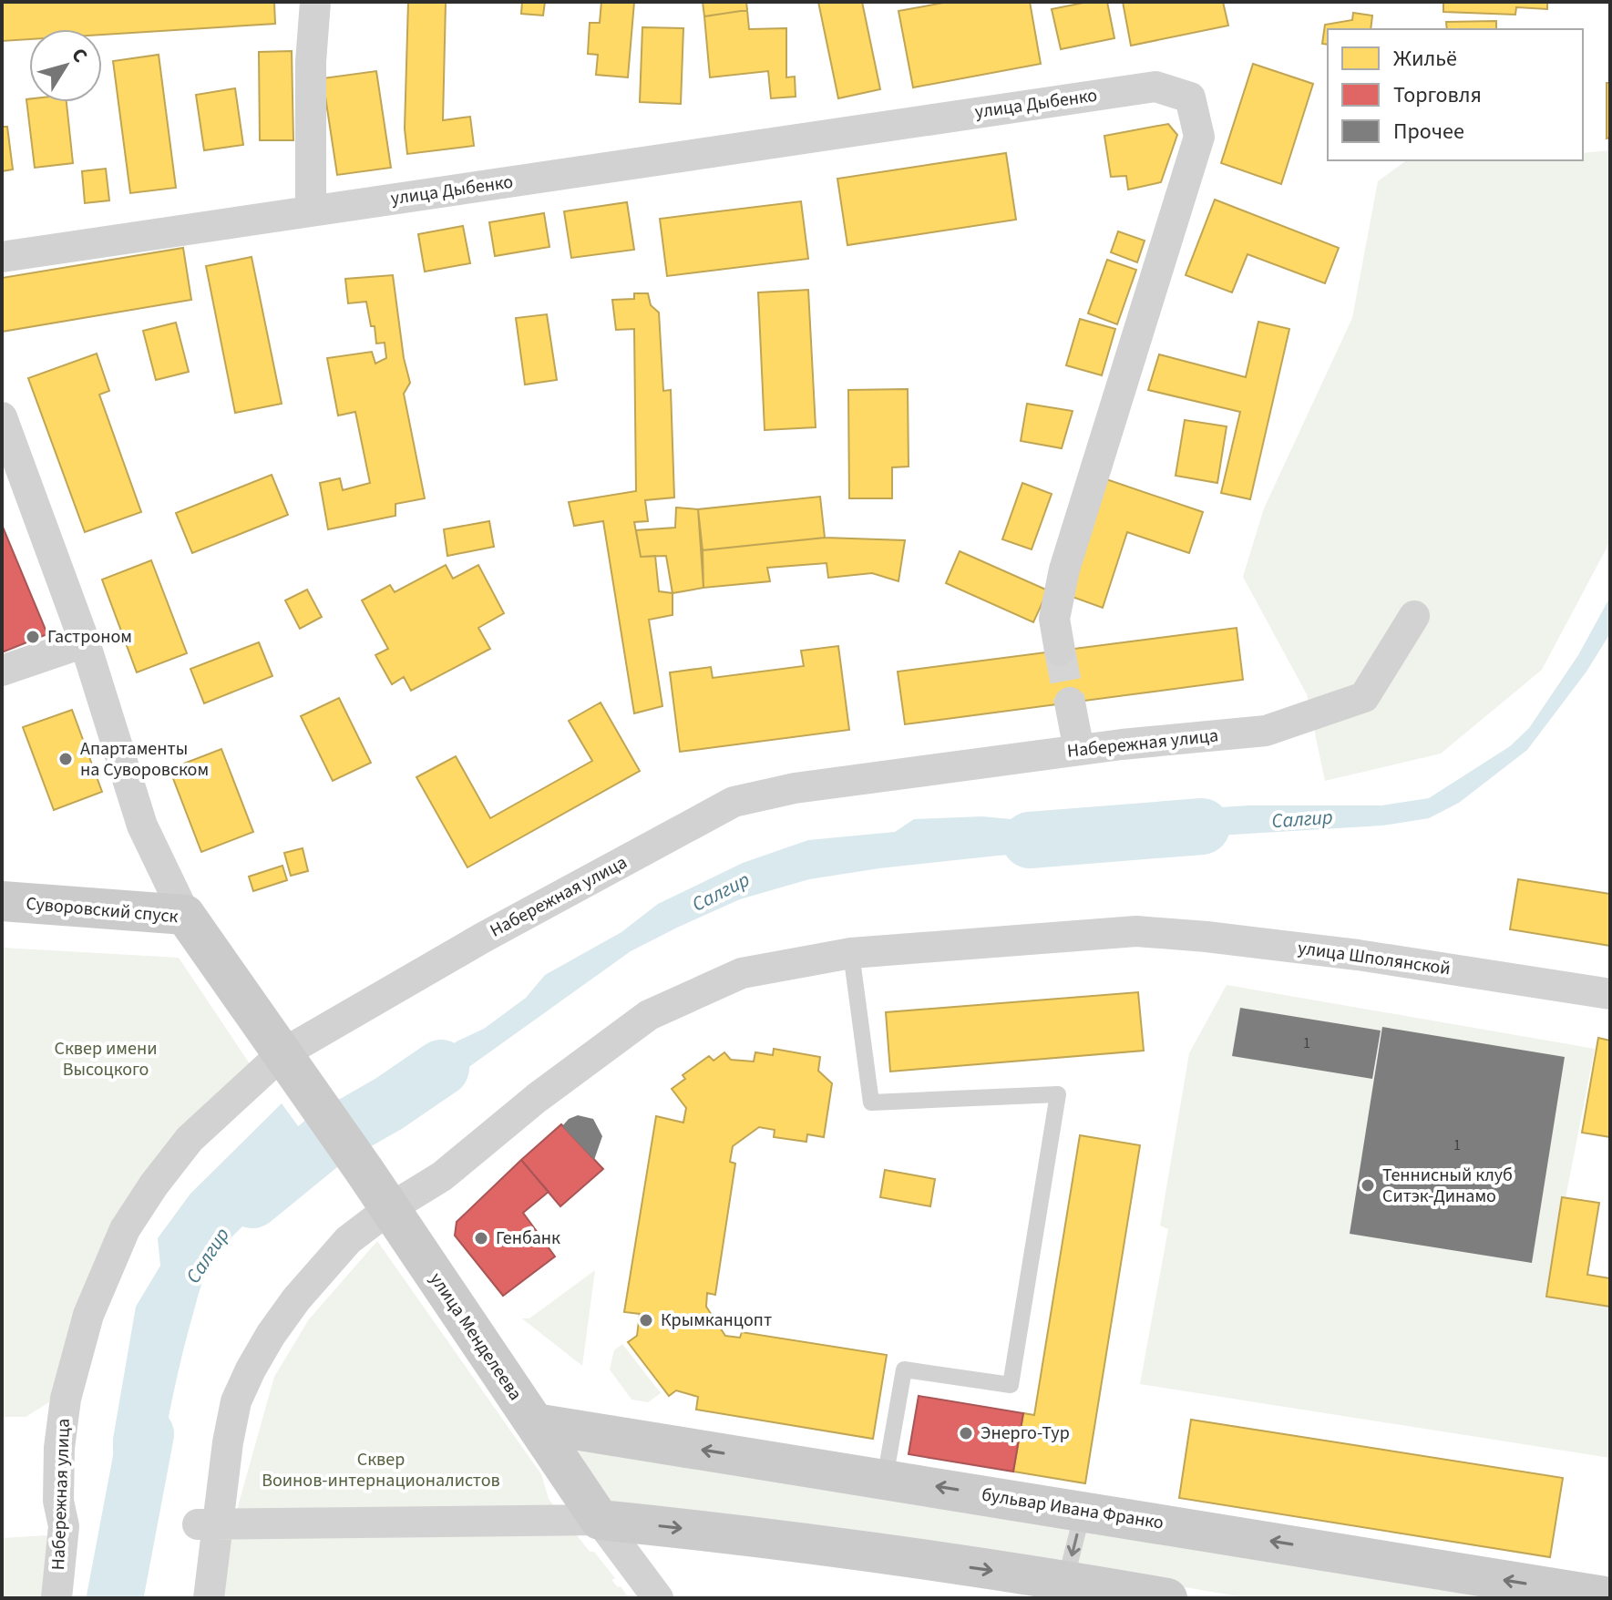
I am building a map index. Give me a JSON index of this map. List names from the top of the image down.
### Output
{
  "streets": {
    "street": [
      "улица Дыбенко",
      "Набережная улица",
      "Суворовский спуск",
      "улица Шполянской",
      "улица Менделеева",
      "бульвар Ивана Франко"
    ]
  },
  "crossings": [
    ["Набережная улица", "Суворовский спуск"],
    ["Набережная улица", "улица Менделеева"],
    ["Суворовский спуск", "улица Менделеева"],
    ["улица Менделеева", "бульвар Ивана Франко"]
  ],
  "water": ["Салгир"],
  "parks": ["Сквер имени Высоцкого", "Сквер Воинов-интернационалистов"],
  "places": [
    "Гастроном",
    "Апартаменты на Суворовском",
    "Теннисный клуб Ситэк-Динамо",
    "Генбанк",
    "Крымканцопт",
    "Энерго-Тур"
  ],
  "house_numbers": ["1", "1"],
  "legend": ["Жильё", "Торговля", "Прочее"],
  "north": "top right"
}
